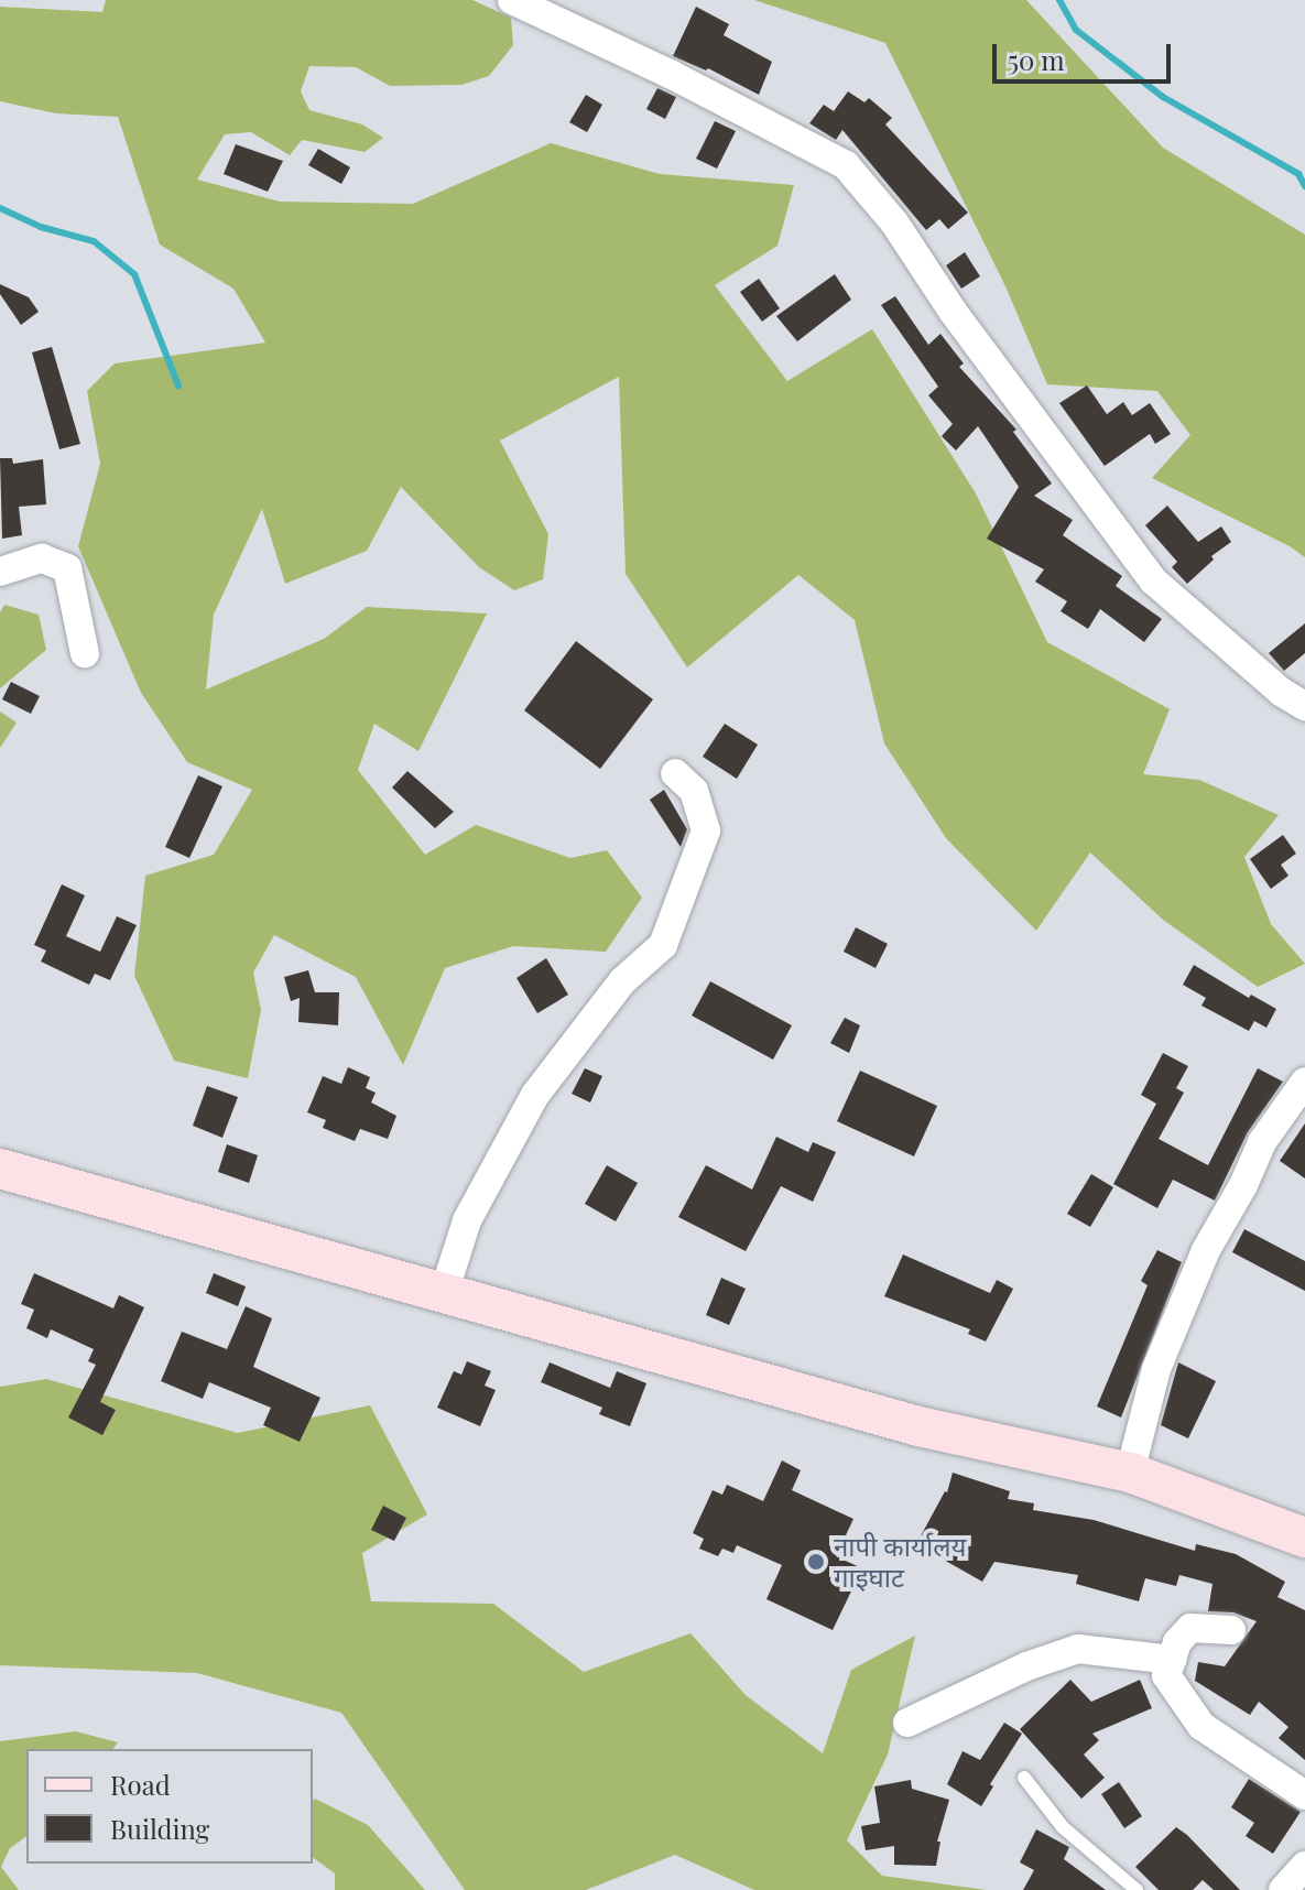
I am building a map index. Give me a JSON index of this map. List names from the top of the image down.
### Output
{
  "places": ["नापी कार्यालय गाइघाट"],
  "legend": ["Road", "Building"],
  "scale_bar": "50 m"
}
